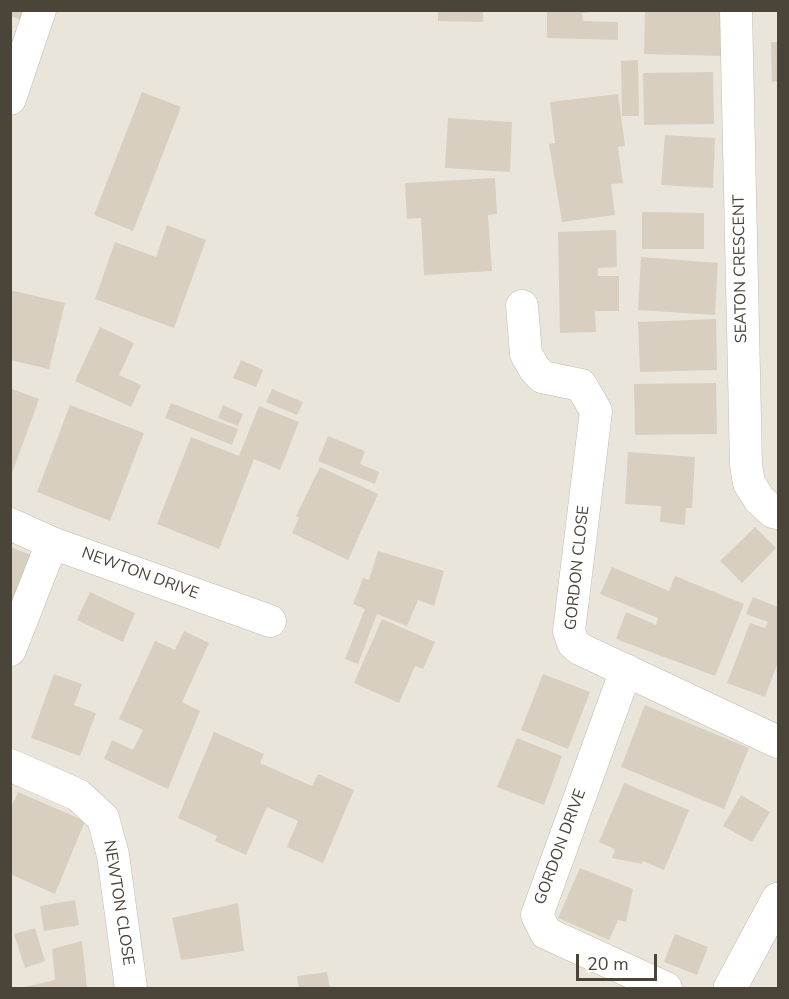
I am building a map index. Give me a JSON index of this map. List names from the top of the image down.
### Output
{
  "streets": {
    "street": [
      "SEATON CRESCENT",
      "GORDON CLOSE",
      "NEWTON DRIVE",
      "GORDON DRIVE",
      "NEWTON CLOSE"
    ]
  },
  "crossings": [
    ["GORDON CLOSE", "GORDON DRIVE"]
  ],
  "scale_bar": "20 m"
}
